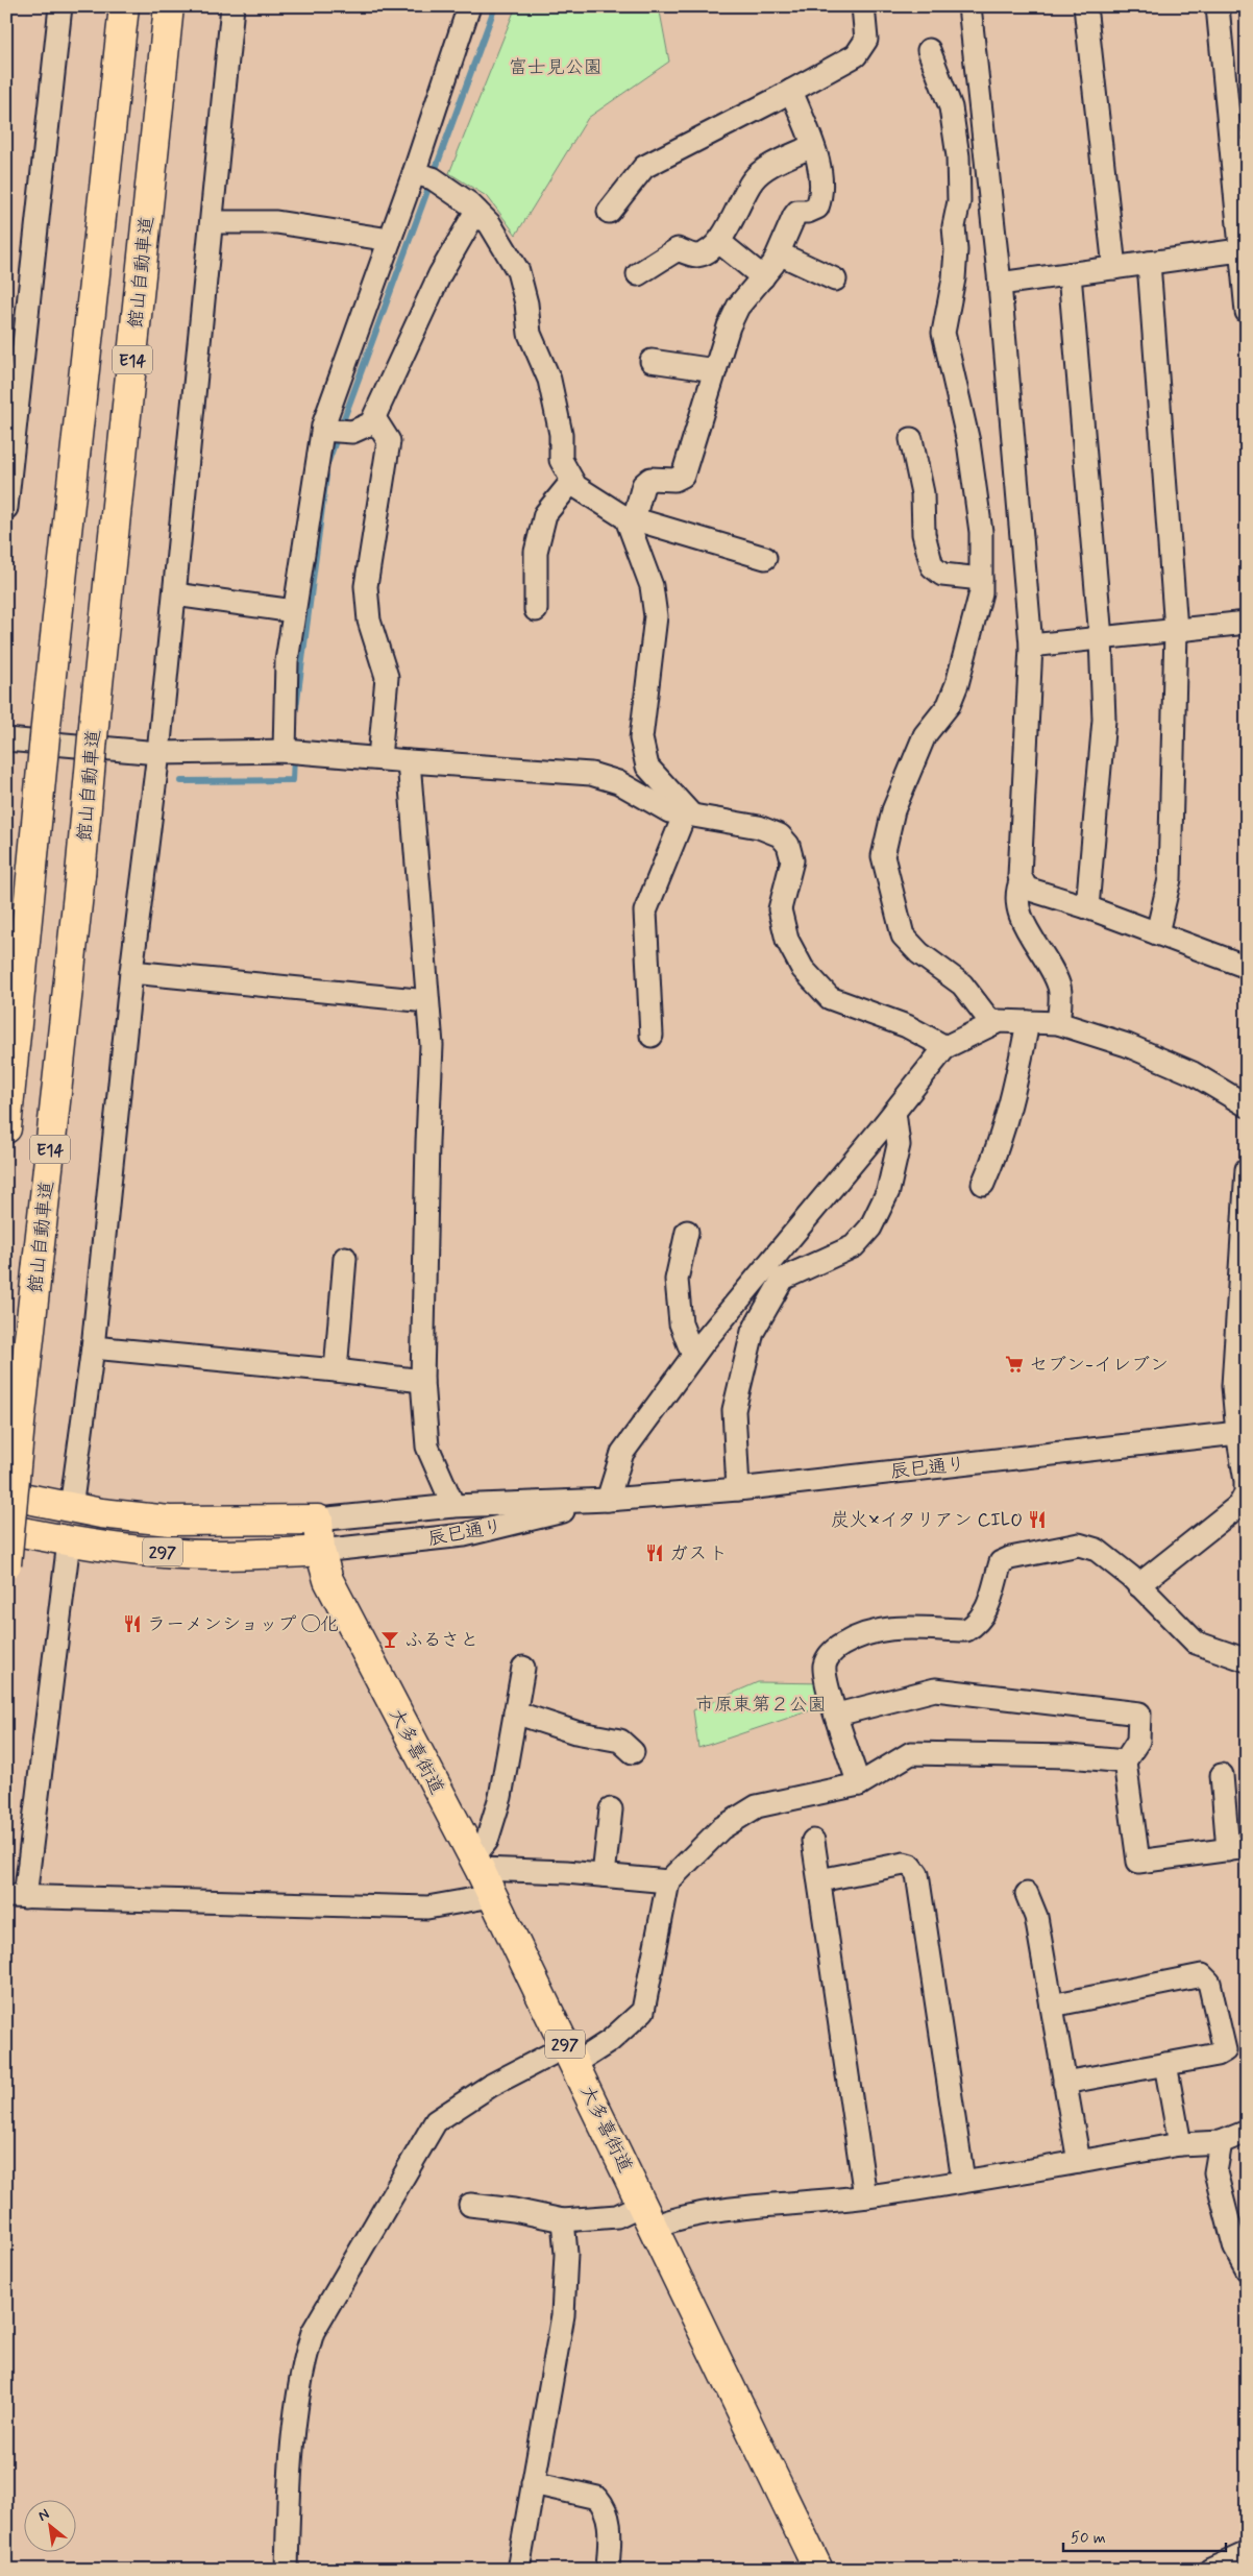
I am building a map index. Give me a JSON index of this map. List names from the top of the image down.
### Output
{
  "streets": {
    "highway": [
      "館山自動車道",
      "E14",
      "297",
      "大多喜街道"
    ],
    "street": ["辰巳通り"]
  },
  "crossings": [
    ["辰巳通り", "297"],
    ["辰巳通り", "大多喜街道"],
    ["297", "大多喜街道"]
  ],
  "parks": ["富士見公園", "市原東第２公園"],
  "places": {
    "supermarket": ["セブン-イレブン"],
    "restaurant": ["炭火×イタリアン CILO", "ガスト", "ラーメンショップ ◯化"],
    "bar": ["ふるさと"]
  },
  "scale_bar": "50 m",
  "north": "top left"
}
